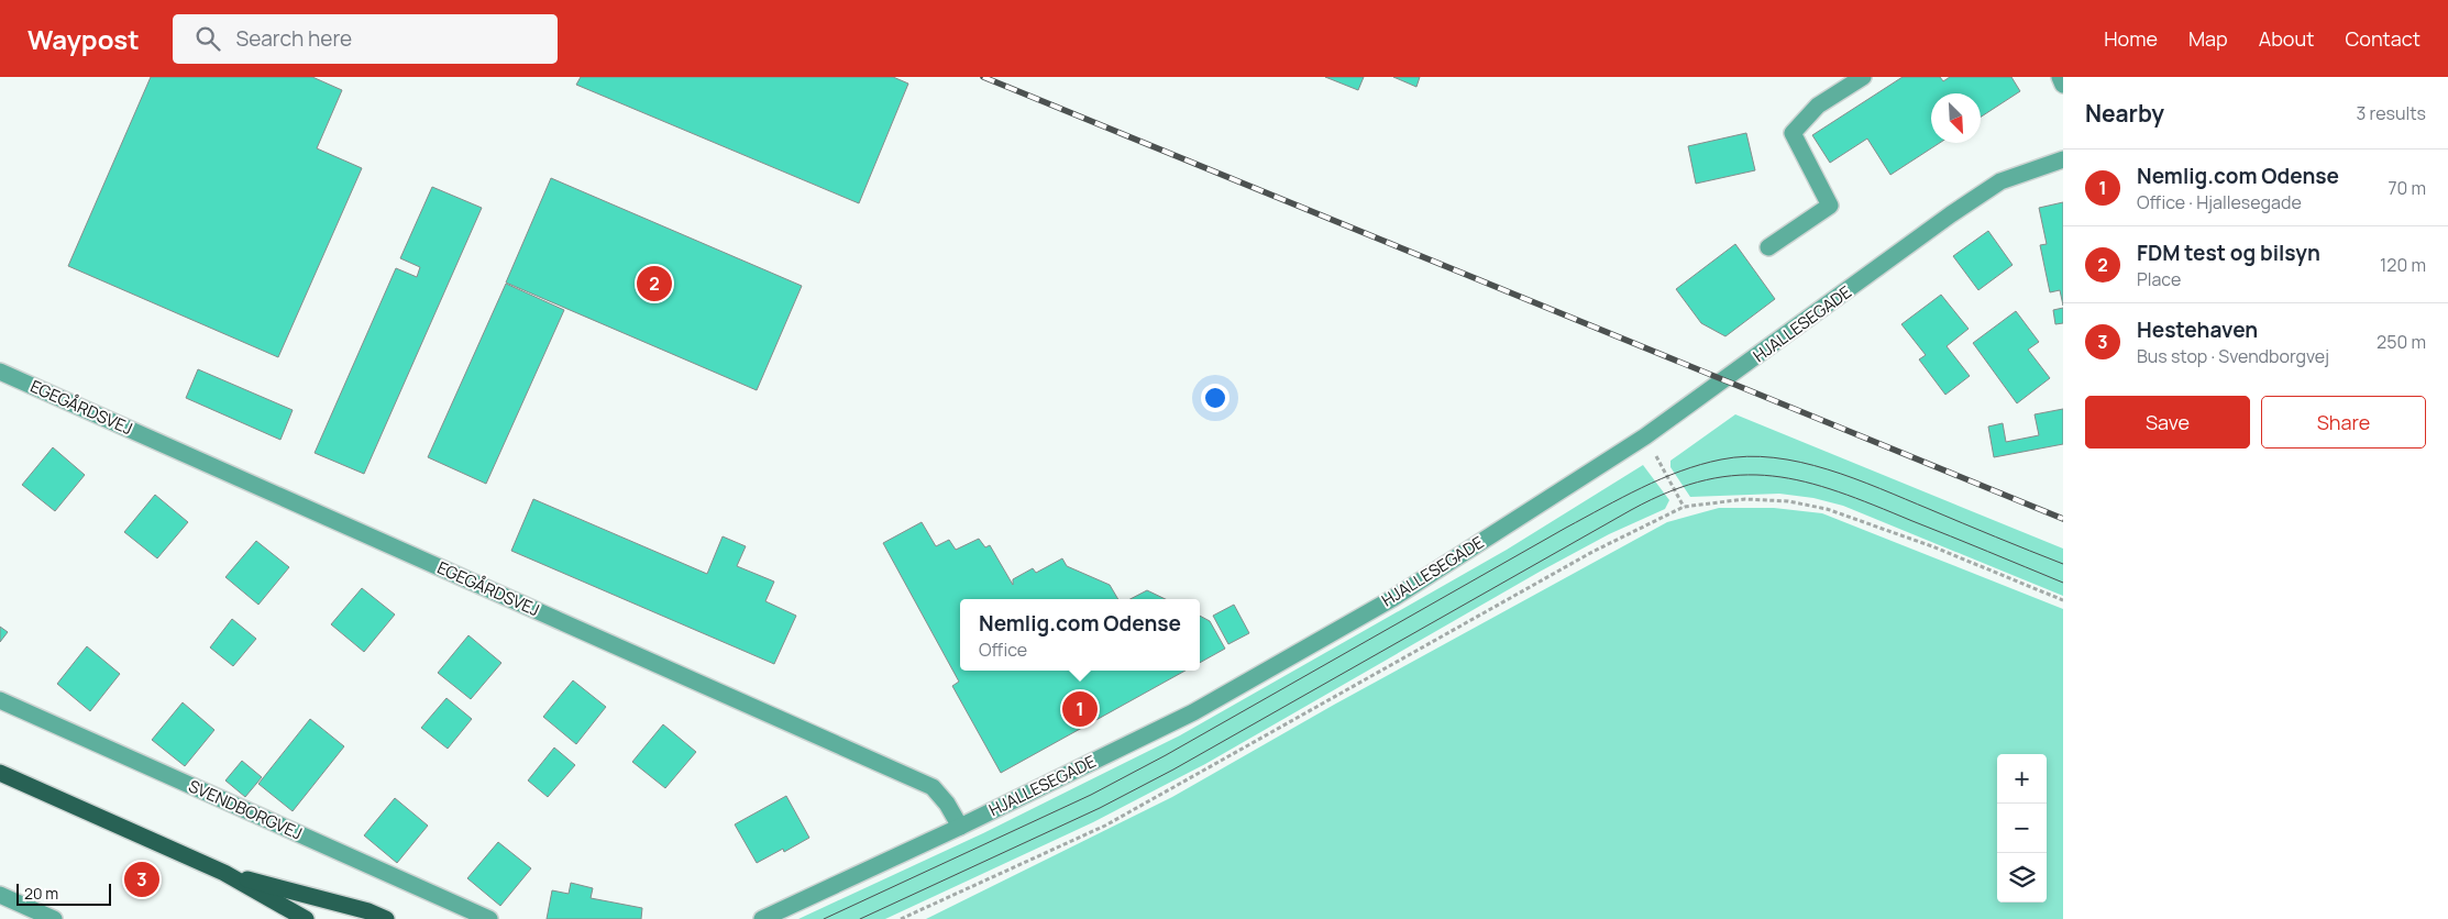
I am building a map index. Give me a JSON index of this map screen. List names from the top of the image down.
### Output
{
  "streets": {
    "street": ["HJALLESEGADE", "EGEGÅRDSVEJ", "SVENDBORGVEJ"]
  },
  "crossings": [
    ["HJALLESEGADE", "EGEGÅRDSVEJ"]
  ],
  "scale_bar": "20 m",
  "north": "bottom right",
  "page": {
    "header": "Waypost",
    "search": "Search here",
    "nav": [
      "Home",
      "Map",
      "About",
      "Contact"
    ],
    "heading": ["Nearby", "3 results"],
    "list": [
      {
        "mark": "1",
        "name": "Nemlig.com Odense",
        "note": "Office · Hjallesegade",
        "value": "70 m"
      },
      {
        "mark": "2",
        "name": "FDM test og bilsyn",
        "note": "Place",
        "value": "120 m"
      },
      {
        "mark": "3",
        "name": "Hestehaven",
        "note": "Bus stop · Svendborgvej",
        "value": "250 m"
      }
    ],
    "pins": ["2", "1", "3"],
    "buttons": ["Save", "Share"],
    "popup": ["Nemlig.com Odense", "Office"],
    "map_buttons": ["+", "−"],
    "scale": "20 m"
  }
}
